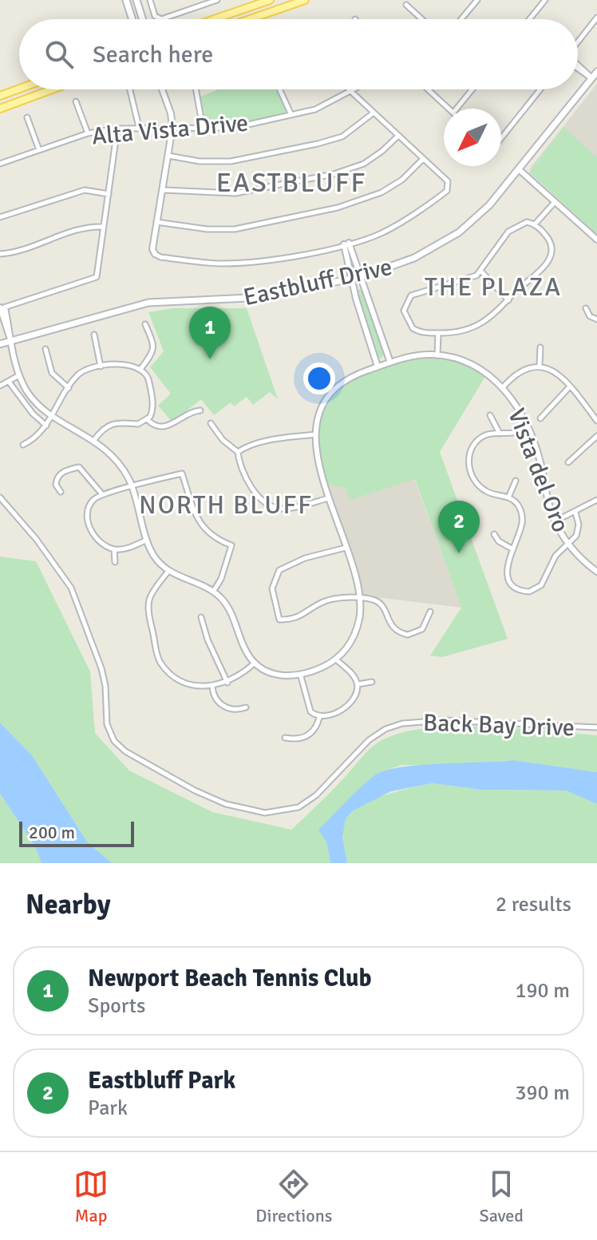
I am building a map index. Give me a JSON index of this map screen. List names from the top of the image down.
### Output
{
  "streets": {
    "main road": ["Eastbluff Drive"],
    "street": ["Alta Vista Drive", "Vista del Oro", "Back Bay Drive"]
  },
  "districts": ["EASTBLUFF", "THE PLAZA", "NORTH BLUFF"],
  "scale_bar": "200 m",
  "north": "bottom left",
  "page": {
    "search": "Search here",
    "pins": ["1", "2"],
    "scale": "200 m",
    "heading": ["Nearby", "2 results"],
    "list": [
      {
        "mark": "1",
        "name": "Newport Beach Tennis Club",
        "note": "Sports",
        "value": "190 m"
      },
      {
        "mark": "2",
        "name": "Eastbluff Park",
        "note": "Park",
        "value": "390 m"
      }
    ],
    "nav": ["Map", "Directions", "Saved"]
  }
}
